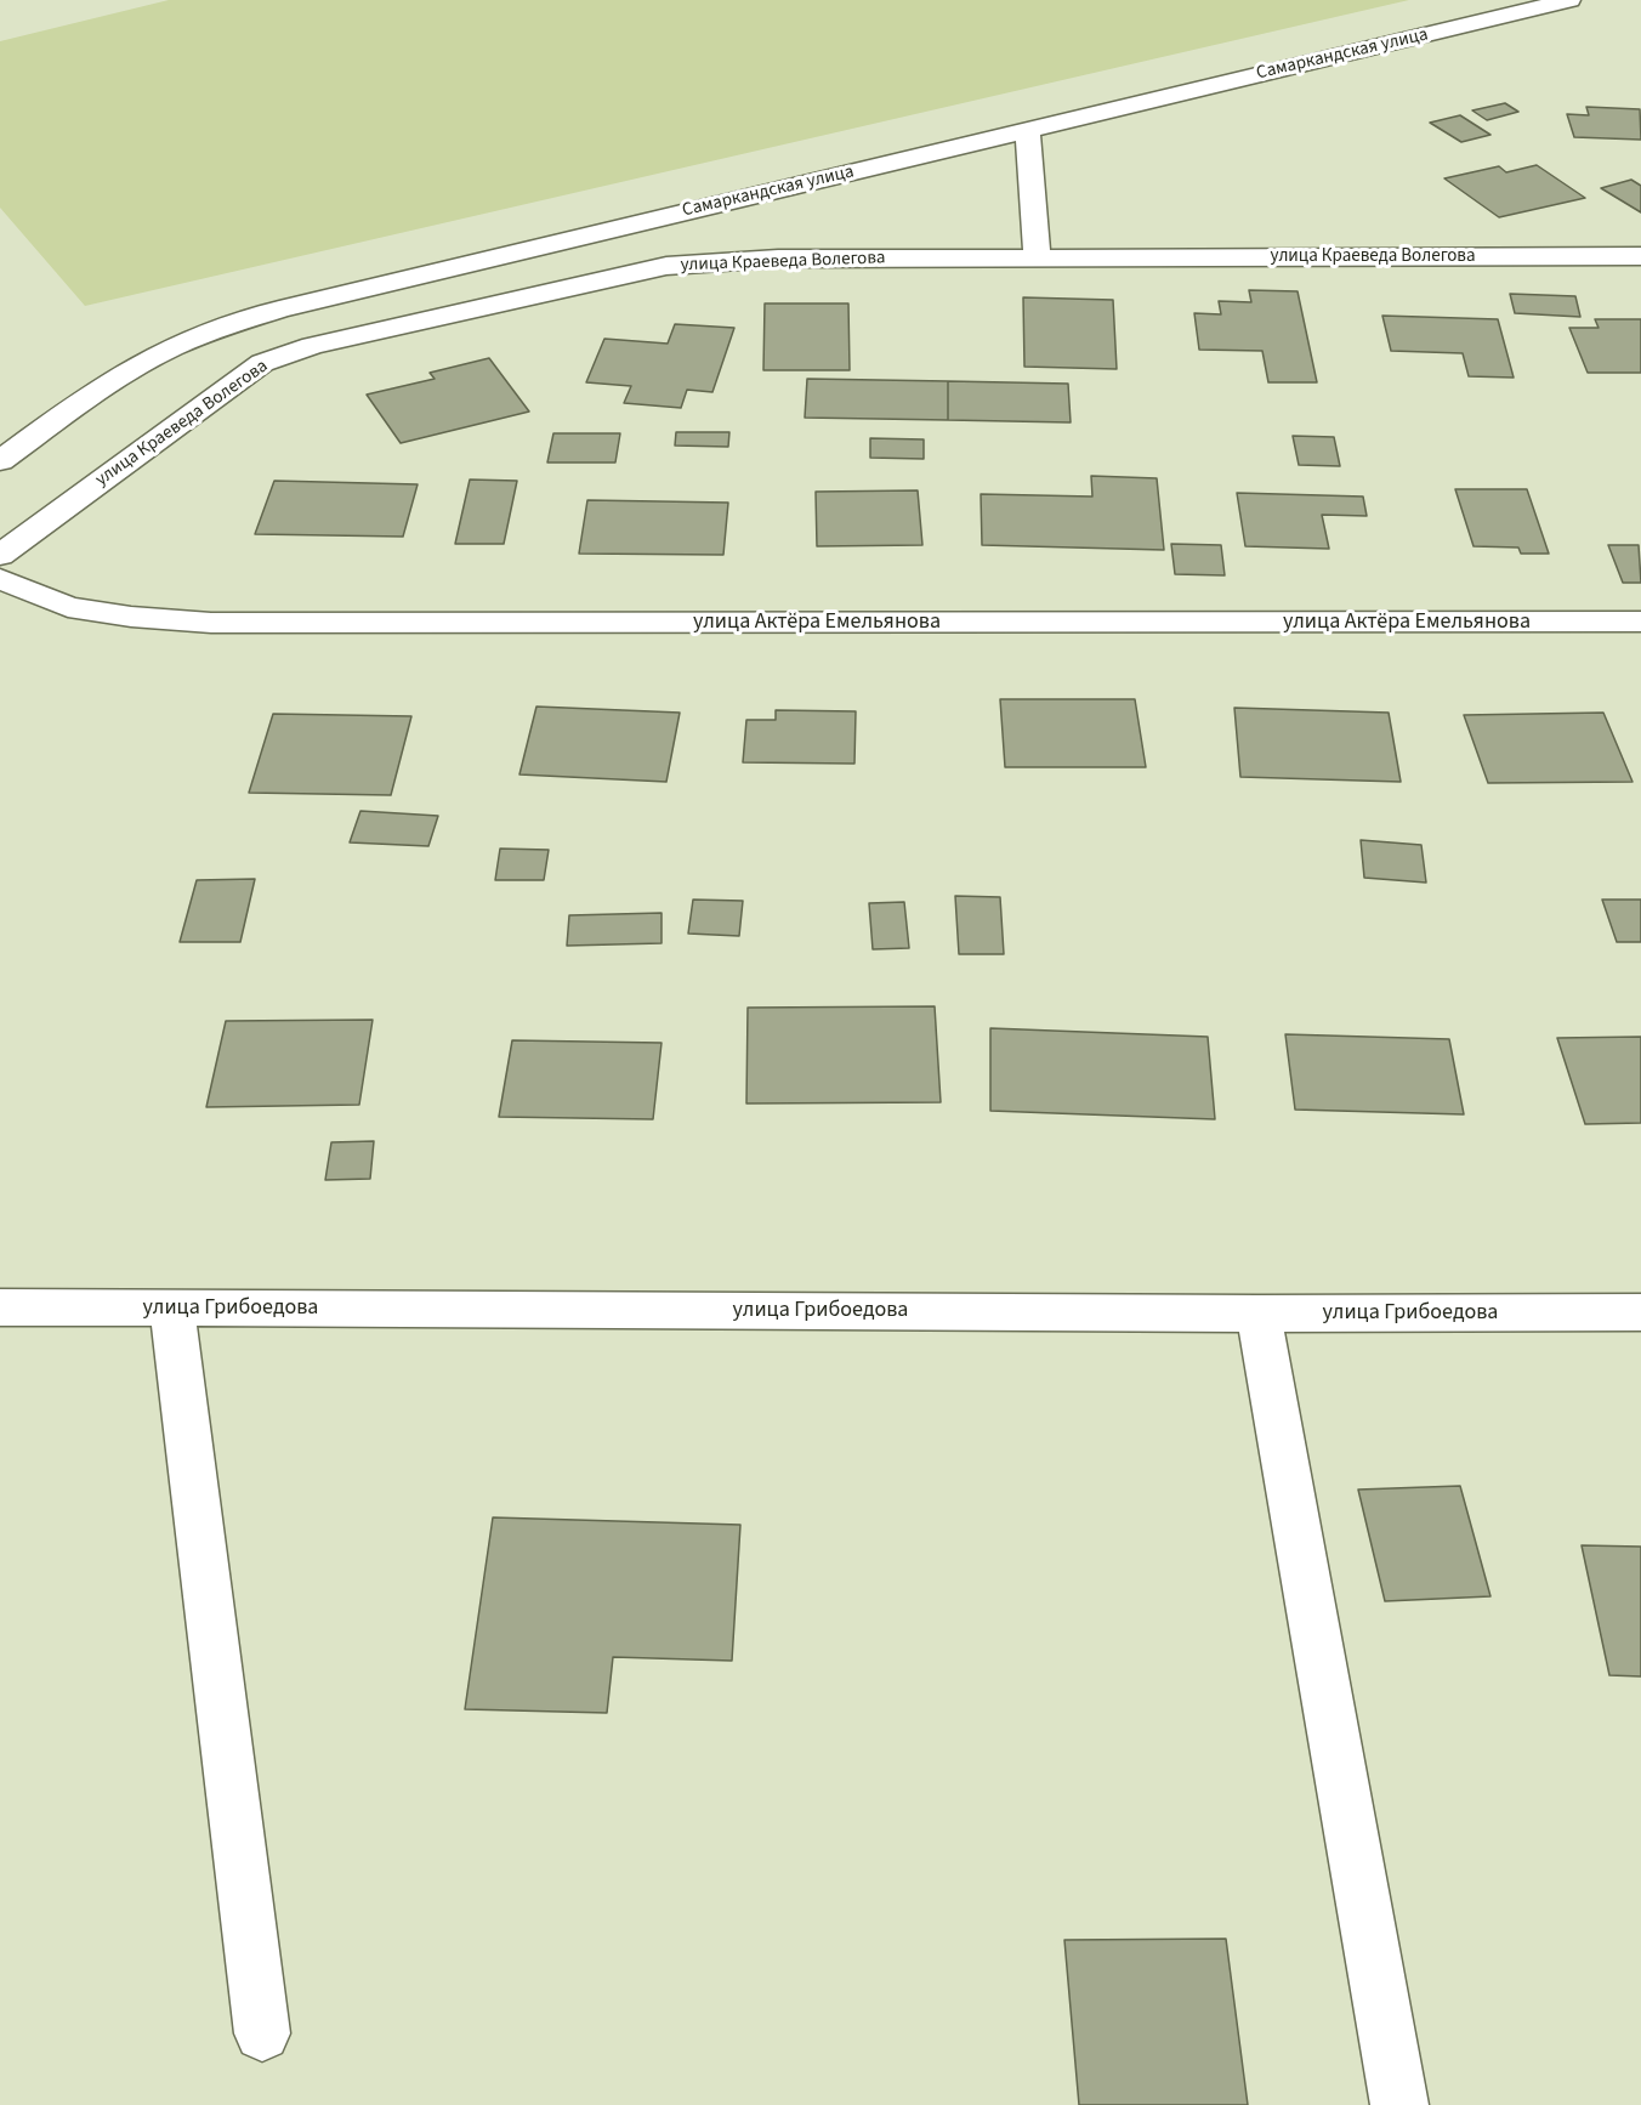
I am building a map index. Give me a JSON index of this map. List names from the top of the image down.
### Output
{
  "streets": {
    "street": [
      "Самаркандская улица",
      "улица Краеведа Волегова",
      "улица Актёра Емельянова",
      "улица Грибоедова"
    ]
  }
}
